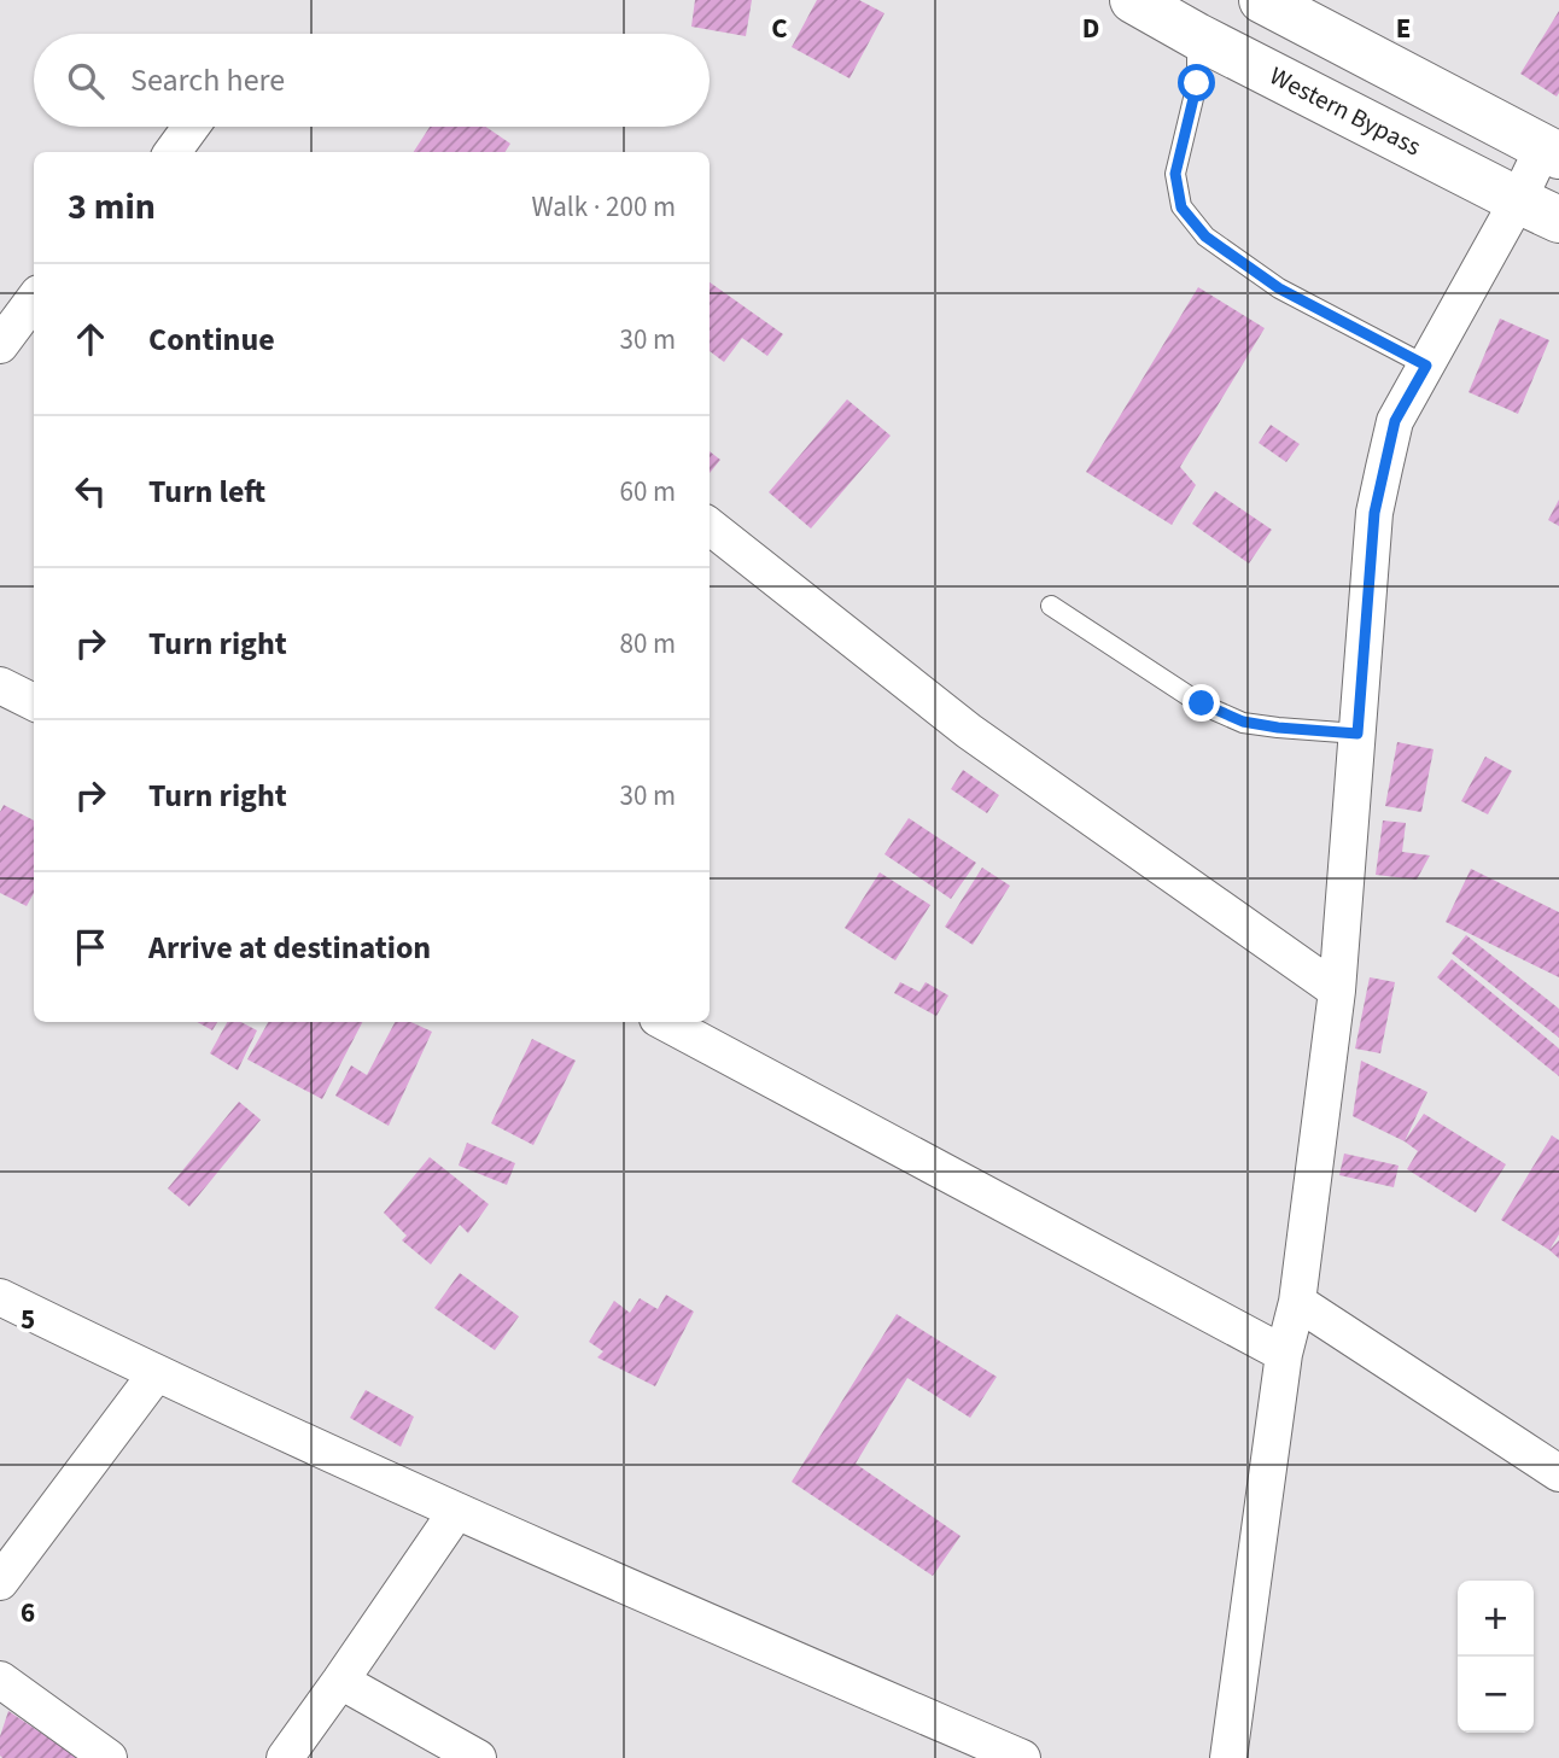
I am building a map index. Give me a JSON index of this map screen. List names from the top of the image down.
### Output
{
  "streets": {
    "main road": ["Western Bypass"]
  },
  "page": {
    "search": "Search here",
    "heading": ["3 min", "Walk · 200 m"],
    "list": [
      ["Continue", "30 m"],
      ["Turn left", "60 m"],
      ["Turn right", "80 m"],
      ["Turn right", "30 m"],
      "Arrive at destination"
    ],
    "map_buttons": ["+", "−"]
  },
  "grid": {
    "columns": ["C", "D", "E"],
    "rows": ["5", "6"]
  }
}
